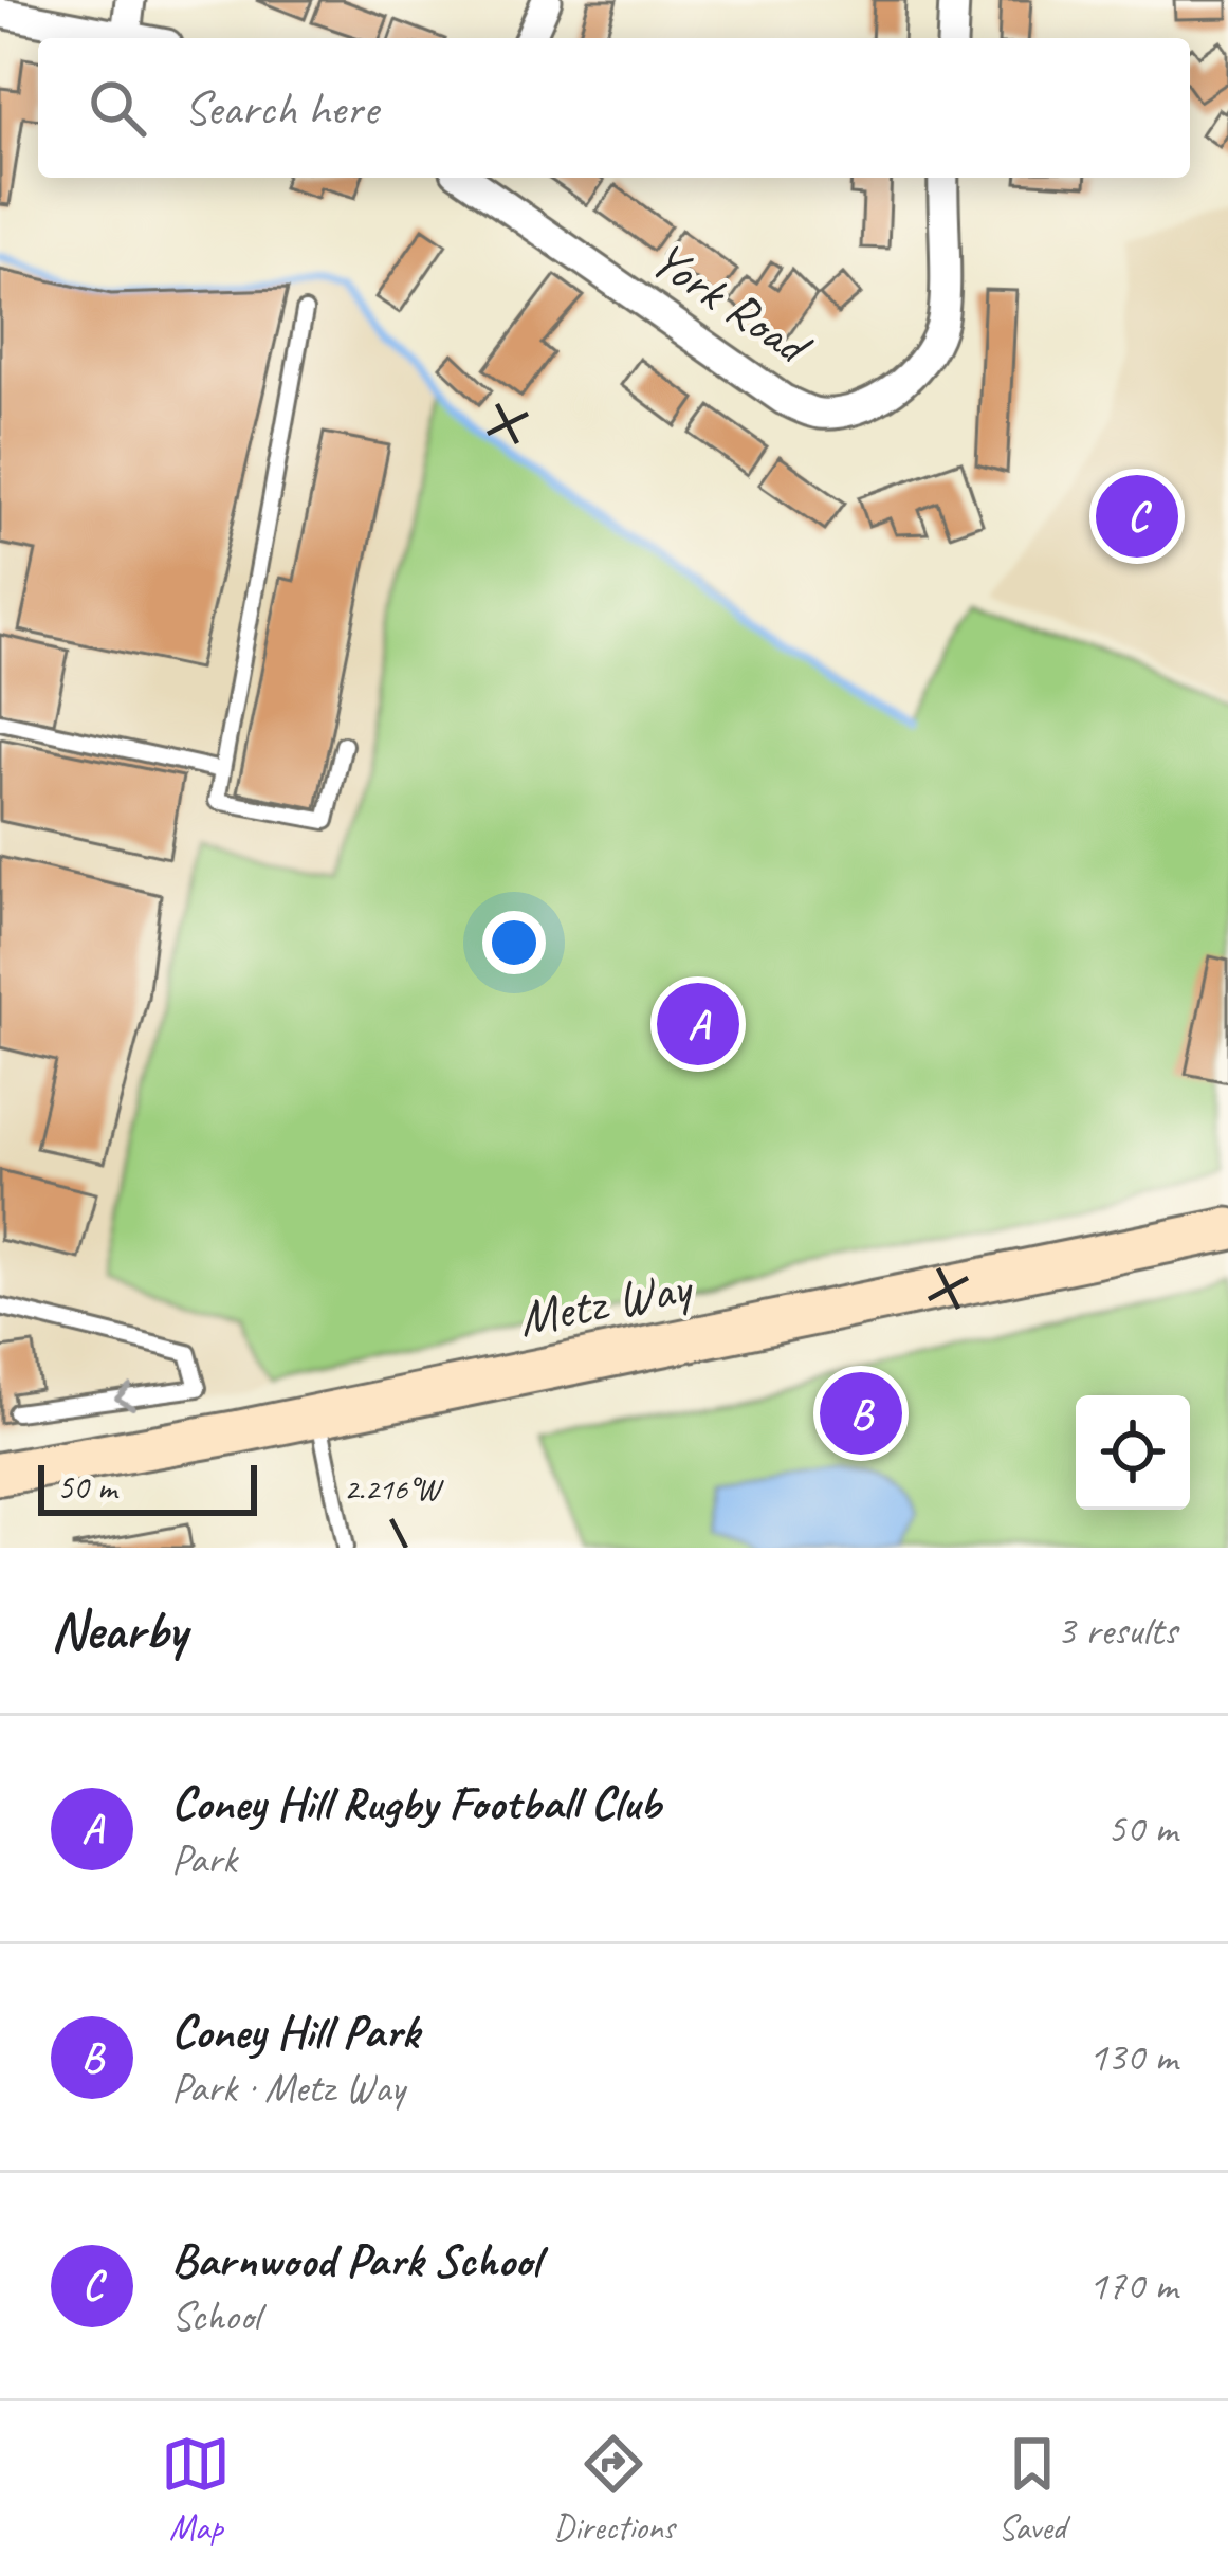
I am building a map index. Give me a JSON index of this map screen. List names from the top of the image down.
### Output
{
  "streets": {
    "street": ["York Road", "Metz Way"]
  },
  "scale_bar": "50 m",
  "page": {
    "search": "Search here",
    "pins": ["C", "A", "B"],
    "scale": "50 m",
    "heading": ["Nearby", "3 results"],
    "list": [
      {
        "mark": "A",
        "name": "Coney Hill Rugby Football Club",
        "note": "Park",
        "value": "50 m"
      },
      {
        "mark": "B",
        "name": "Coney Hill Park",
        "note": "Park · Metz Way",
        "value": "130 m"
      },
      {
        "mark": "C",
        "name": "Barnwood Park School",
        "note": "School",
        "value": "170 m"
      }
    ],
    "nav": ["Map", "Directions", "Saved"]
  },
  "coordinates": ["2.216°W"]
}
